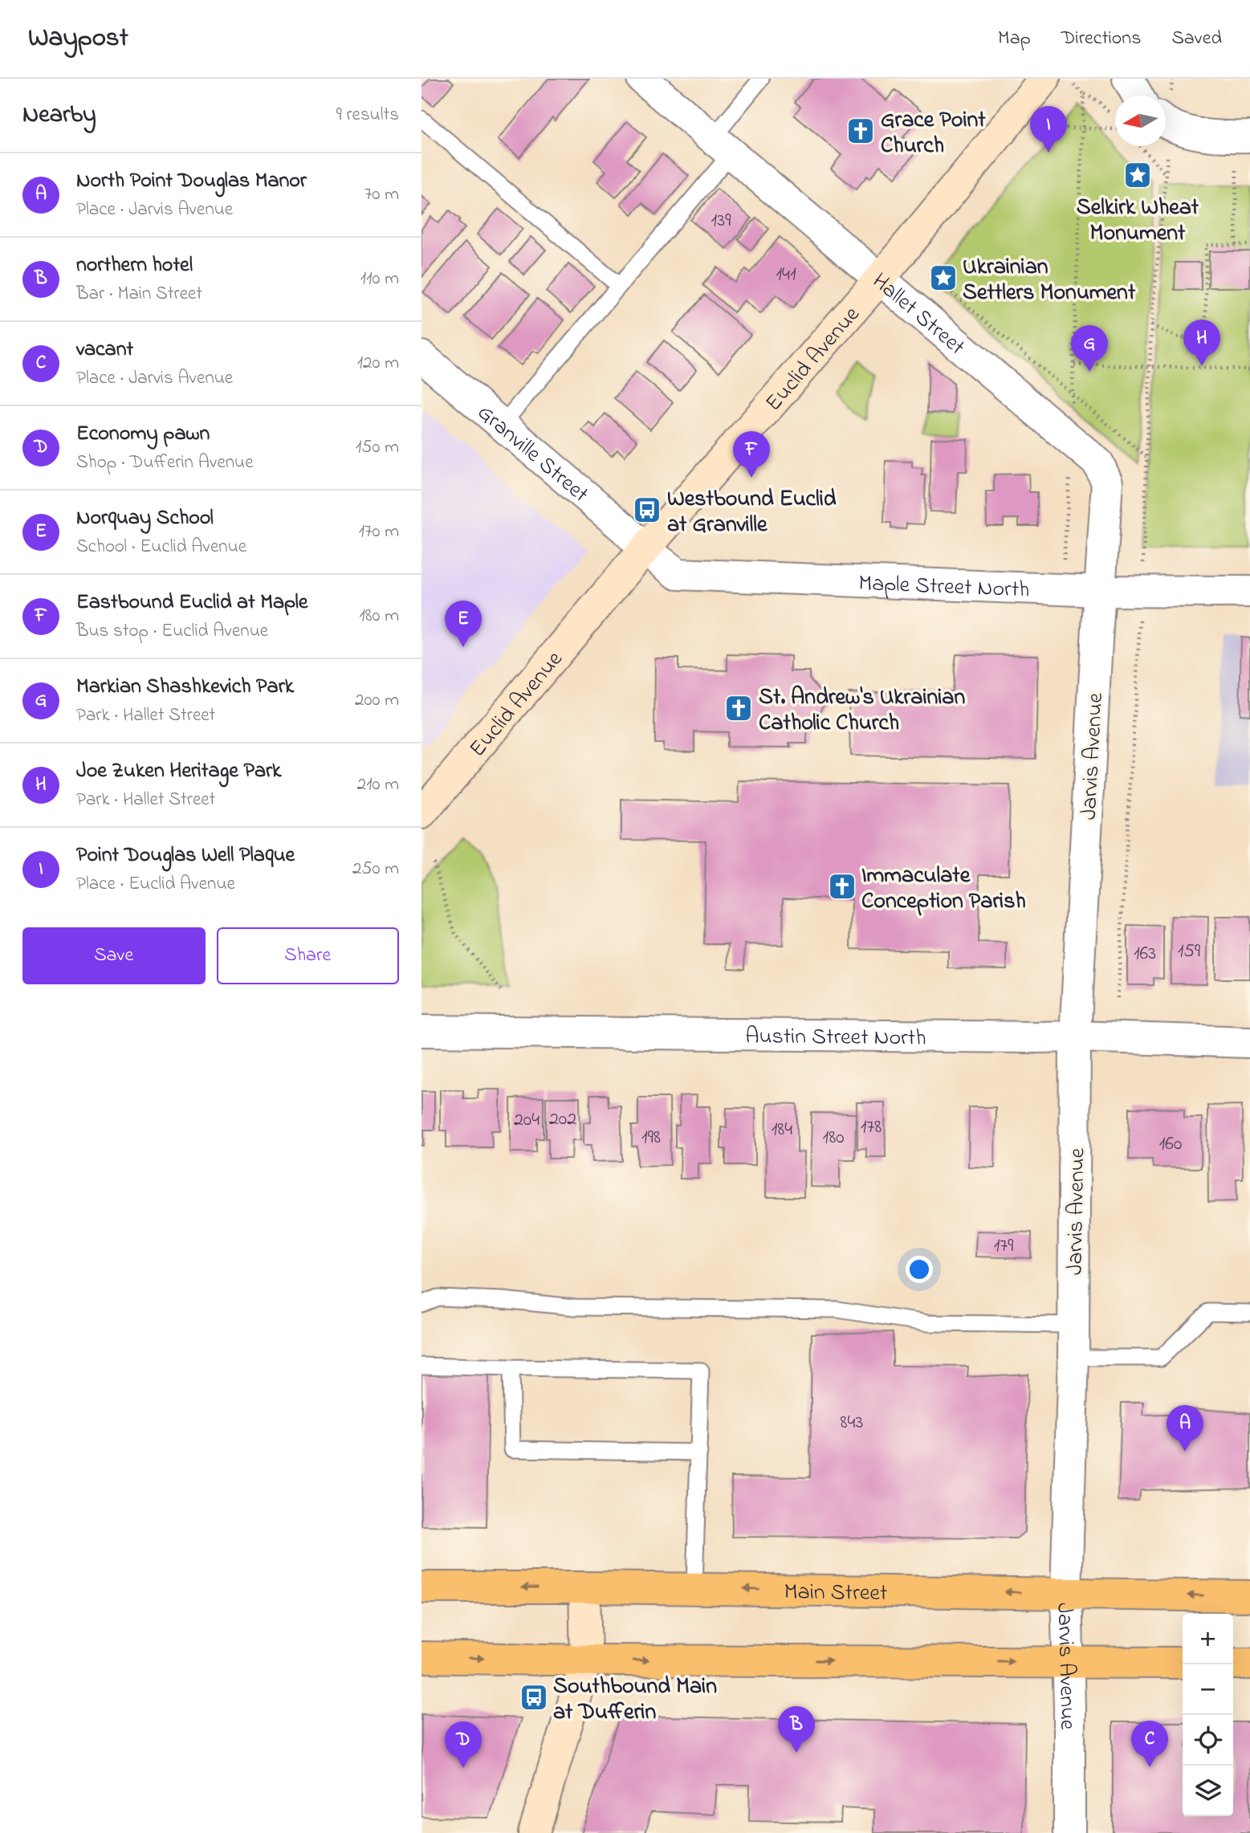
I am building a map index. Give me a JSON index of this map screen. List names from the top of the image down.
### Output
{
  "streets": {
    "main road": ["Main Street"],
    "street": [
      "Hallet Street",
      "Euclid Avenue",
      "Granville Street",
      "Maple Street North",
      "Jarvis Avenue",
      "Austin Street North"
    ]
  },
  "crossings": [
    ["Hallet Street", "Euclid Avenue"],
    ["Hallet Street", "Maple Street North"],
    ["Hallet Street", "Jarvis Avenue"],
    ["Euclid Avenue", "Granville Street"],
    ["Euclid Avenue", "Maple Street North"],
    ["Granville Street", "Maple Street North"],
    ["Maple Street North", "Jarvis Avenue"],
    ["Jarvis Avenue", "Austin Street North"],
    ["Jarvis Avenue", "Main Street"]
  ],
  "places": {
    "church": ["Grace Point Church", "St. Andrew's Ukrainian Catholic Church", "Immaculate Conception Parish"],
    "place": ["Selkirk Wheat Monument", "Ukrainian Settlers Monument"],
    "bus stop": ["Westbound Euclid at Granville", "Southbound Main at Dufferin"]
  },
  "house_numbers": [
    "139",
    "141",
    "159",
    "163",
    "202",
    "204",
    "178",
    "184",
    "198",
    "180",
    "160",
    "179",
    "843"
  ],
  "north": "left",
  "page": {
    "header": "Waypost",
    "nav": ["Map", "Directions", "Saved"],
    "heading": ["Nearby", "9 results"],
    "pins": [
      "I",
      "H",
      "G",
      "F",
      "E",
      "A",
      "B",
      "C",
      "D"
    ],
    "list": [
      {
        "mark": "A",
        "name": "North Point Douglas Manor",
        "note": "Place · Jarvis Avenue",
        "value": "70 m"
      },
      {
        "mark": "B",
        "name": "northern hotel",
        "note": "Bar · Main Street",
        "value": "110 m"
      },
      {
        "mark": "C",
        "name": "vacant",
        "note": "Place · Jarvis Avenue",
        "value": "120 m"
      },
      {
        "mark": "D",
        "name": "Economy pawn",
        "note": "Shop · Dufferin Avenue",
        "value": "150 m"
      },
      {
        "mark": "E",
        "name": "Norquay School",
        "note": "School · Euclid Avenue",
        "value": "170 m"
      },
      {
        "mark": "F",
        "name": "Eastbound Euclid at Maple",
        "note": "Bus stop · Euclid Avenue",
        "value": "180 m"
      },
      {
        "mark": "G",
        "name": "Markian Shashkevich Park",
        "note": "Park · Hallet Street",
        "value": "200 m"
      },
      {
        "mark": "H",
        "name": "Joe Zuken Heritage Park",
        "note": "Park · Hallet Street",
        "value": "210 m"
      },
      {
        "mark": "I",
        "name": "Point Douglas Well Plaque",
        "note": "Place · Euclid Avenue",
        "value": "250 m"
      }
    ],
    "buttons": ["Save", "Share"],
    "map_buttons": ["+", "−"]
  }
}
